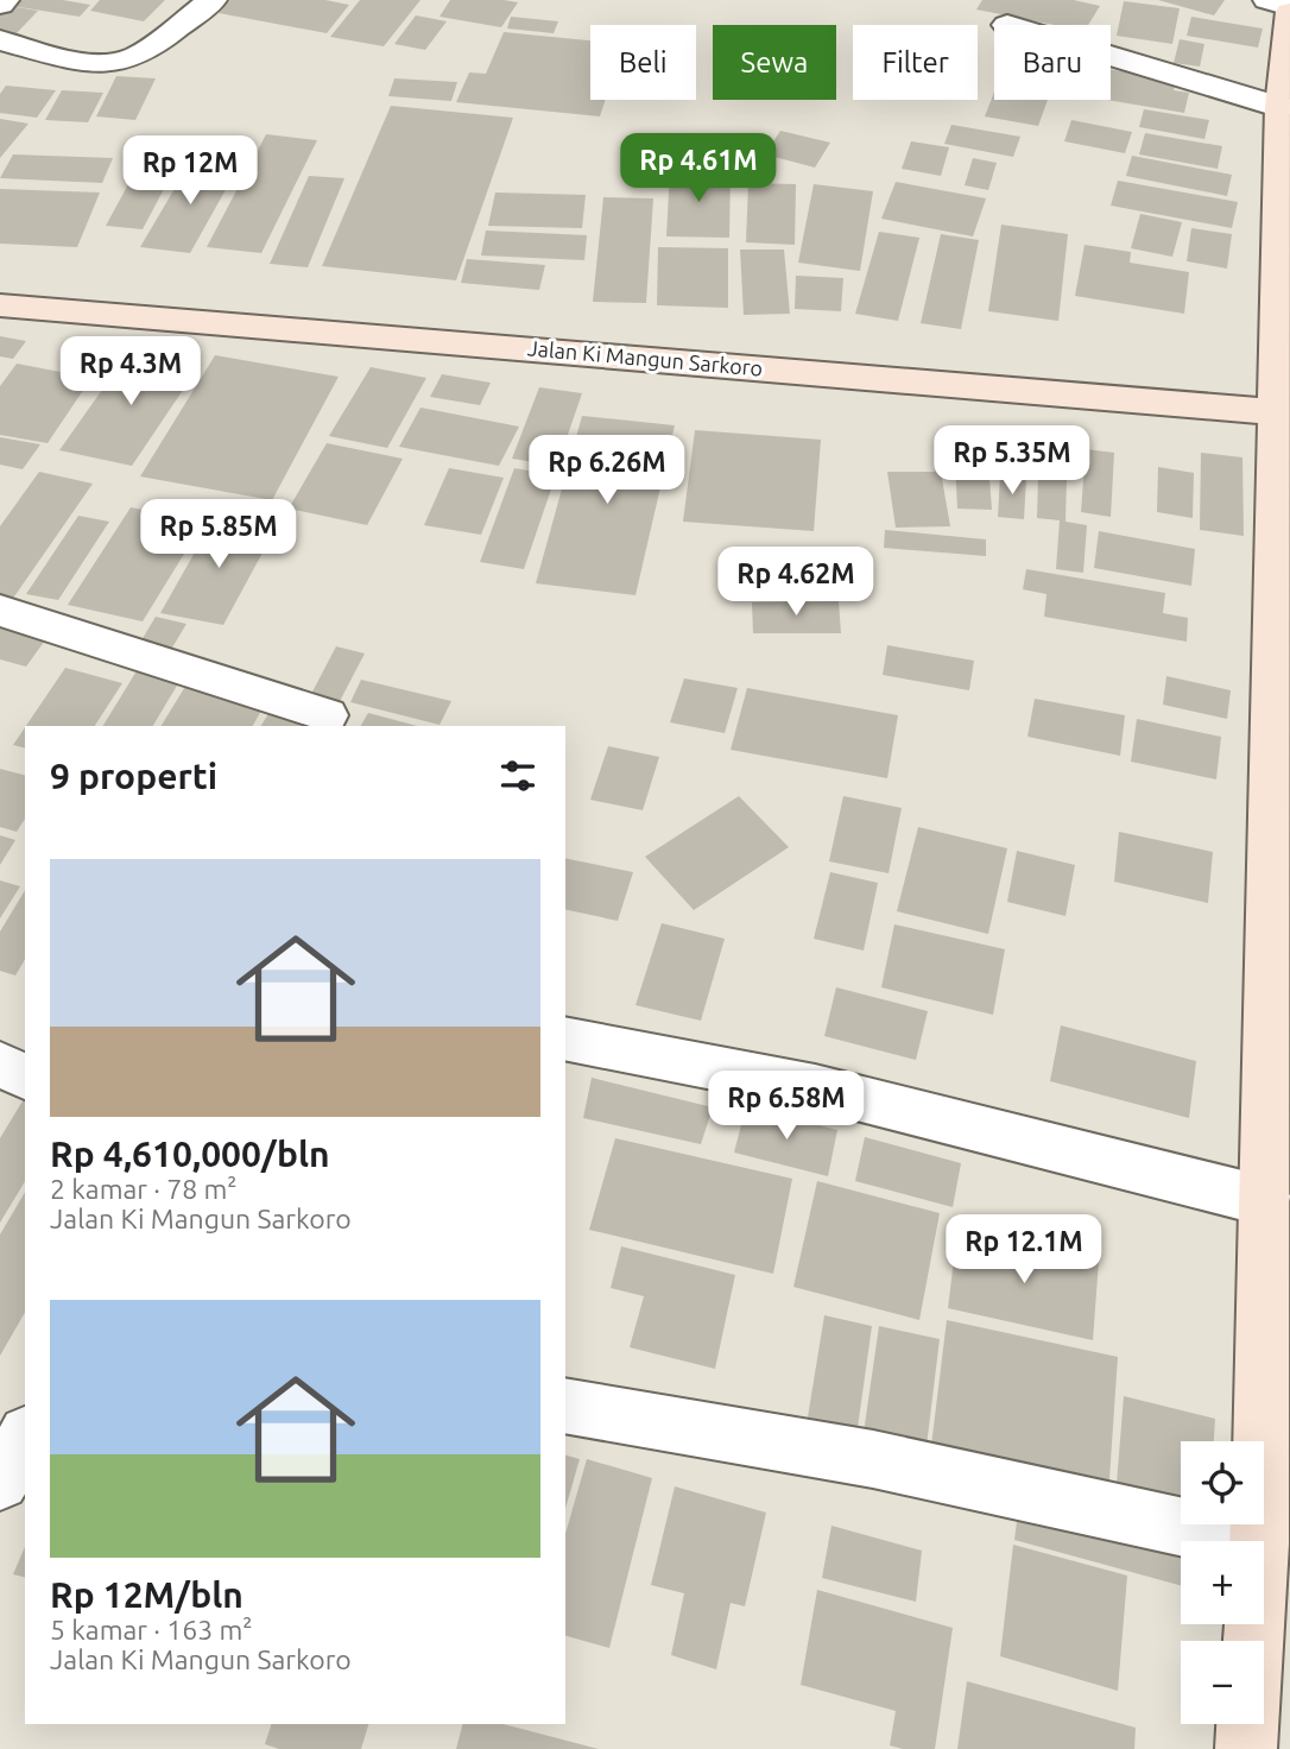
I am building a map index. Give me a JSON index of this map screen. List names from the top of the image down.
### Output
{
  "streets": {
    "street": ["Jalan Ki Mangun Sarkoro"]
  },
  "page": {
    "chip": [
      "Beli",
      "Sewa",
      "Filter",
      "Baru"
    ],
    "price": [
      "Rp 4.61M",
      "Rp 12M",
      "Rp 4.3M",
      "Rp 5.35M",
      "Rp 6.26M",
      "Rp 5.85M",
      "Rp 4.62M",
      "Rp 6.58M",
      "Rp 12.1M"
    ],
    "heading": "9 properti",
    "list": [
      {
        "name": "Rp 4,610,000/bln",
        "note": "2 kamar · 78 m² · Jalan Ki Mangun Sarkoro"
      },
      {
        "name": "Rp 12M/bln",
        "note": "5 kamar · 163 m² · Jalan Ki Mangun Sarkoro"
      }
    ],
    "map_buttons": ["+", "−"]
  }
}
